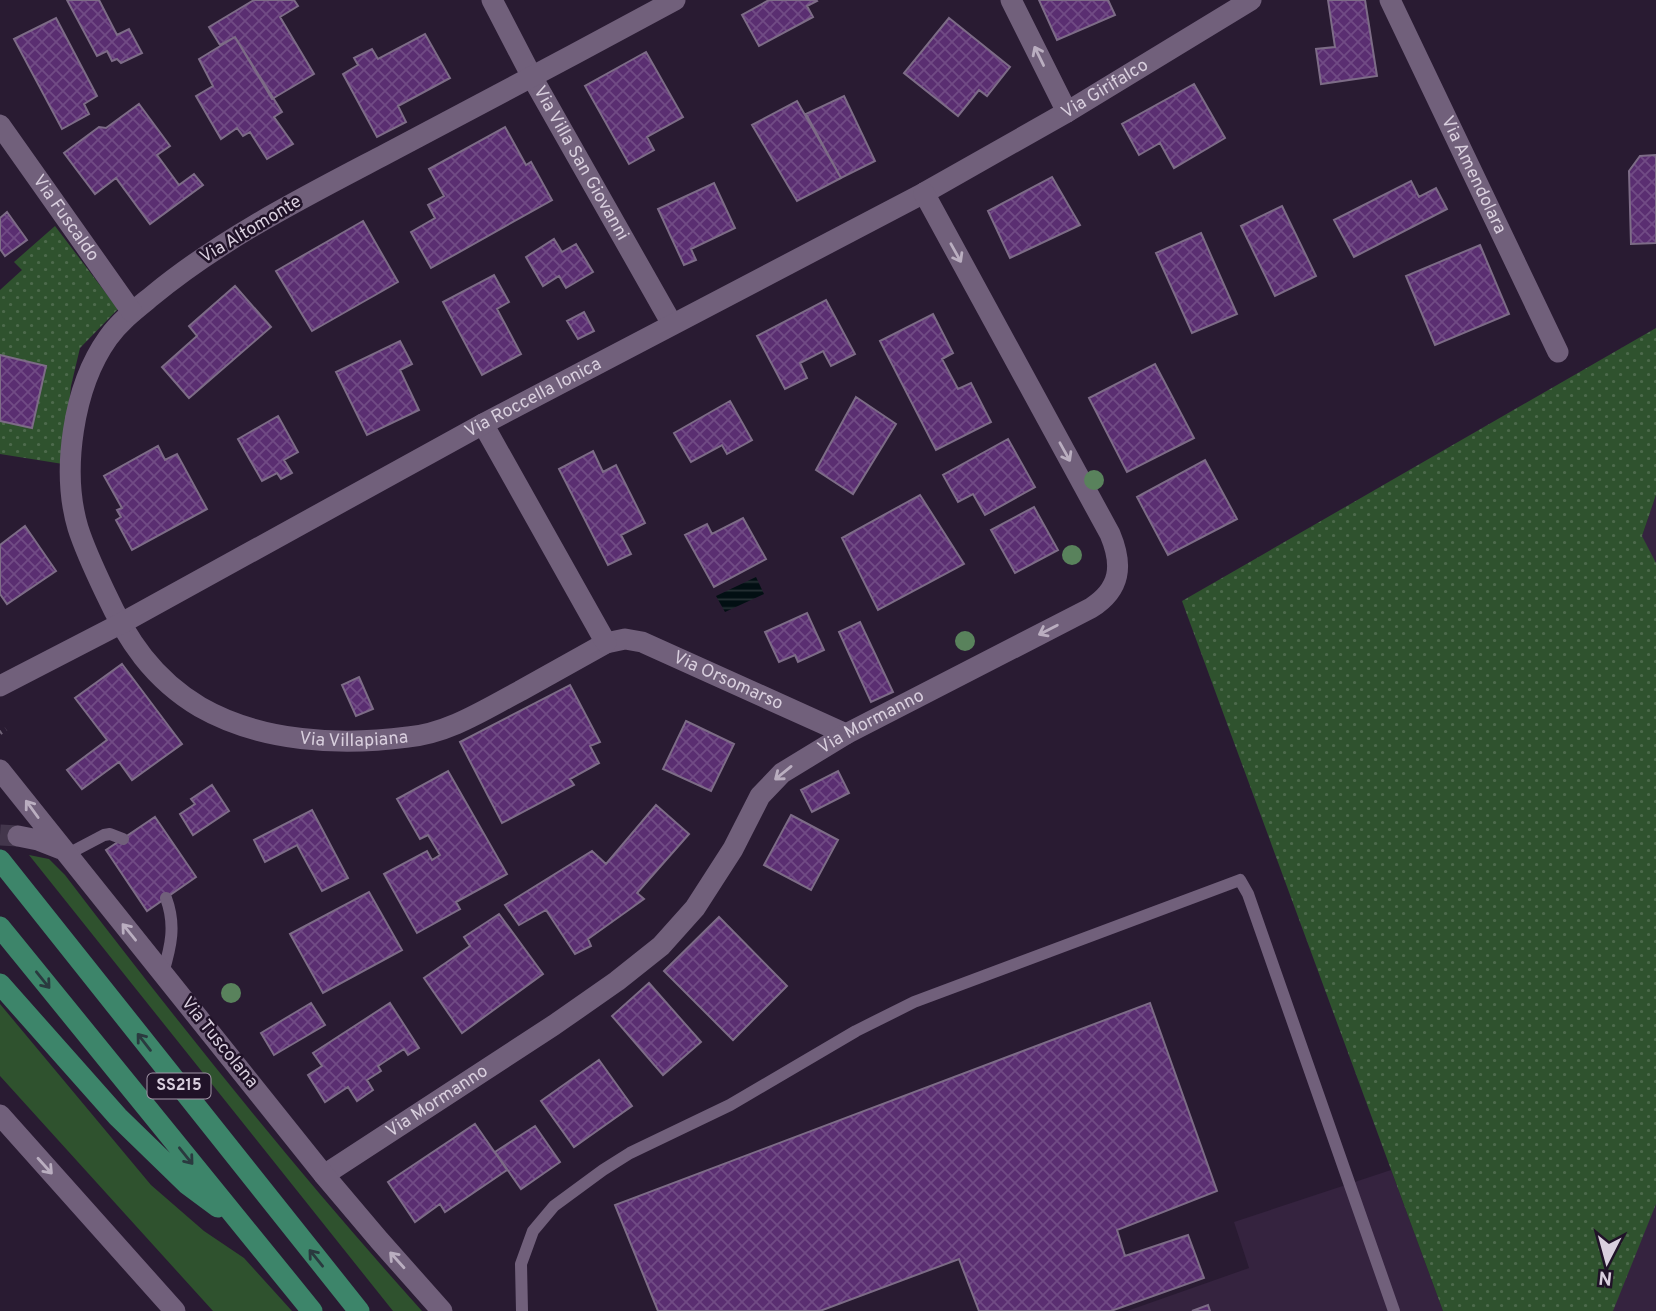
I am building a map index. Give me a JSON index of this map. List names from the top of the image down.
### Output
{
  "streets": {
    "main road": ["SS215"],
    "street": [
      "Via Girifalco",
      "Via Villa San Giovanni",
      "Via Amendolara",
      "Via Fuscaldo",
      "Via Altomonte",
      "Via Roccella Ionica",
      "Via Orsomarso",
      "Via Mormanno",
      "Via Villapiana",
      "Via Tuscolana"
    ]
  },
  "crossings": [
    ["Via Girifalco", "Via Roccella Ionica"],
    ["Via Villa San Giovanni", "Via Altomonte"],
    ["Via Villa San Giovanni", "Via Roccella Ionica"],
    ["Via Fuscaldo", "Via Altomonte"],
    ["Via Altomonte", "Via Roccella Ionica"],
    ["Via Altomonte", "Via Villapiana"],
    ["Via Roccella Ionica", "Via Mormanno"],
    ["Via Roccella Ionica", "Via Villapiana"],
    ["Via Orsomarso", "Via Mormanno"],
    ["Via Orsomarso", "Via Villapiana"],
    ["Via Mormanno", "Via Tuscolana"]
  ],
  "one_way": ["Via Girifalco", "Via Tuscolana"],
  "north": "bottom"
}
